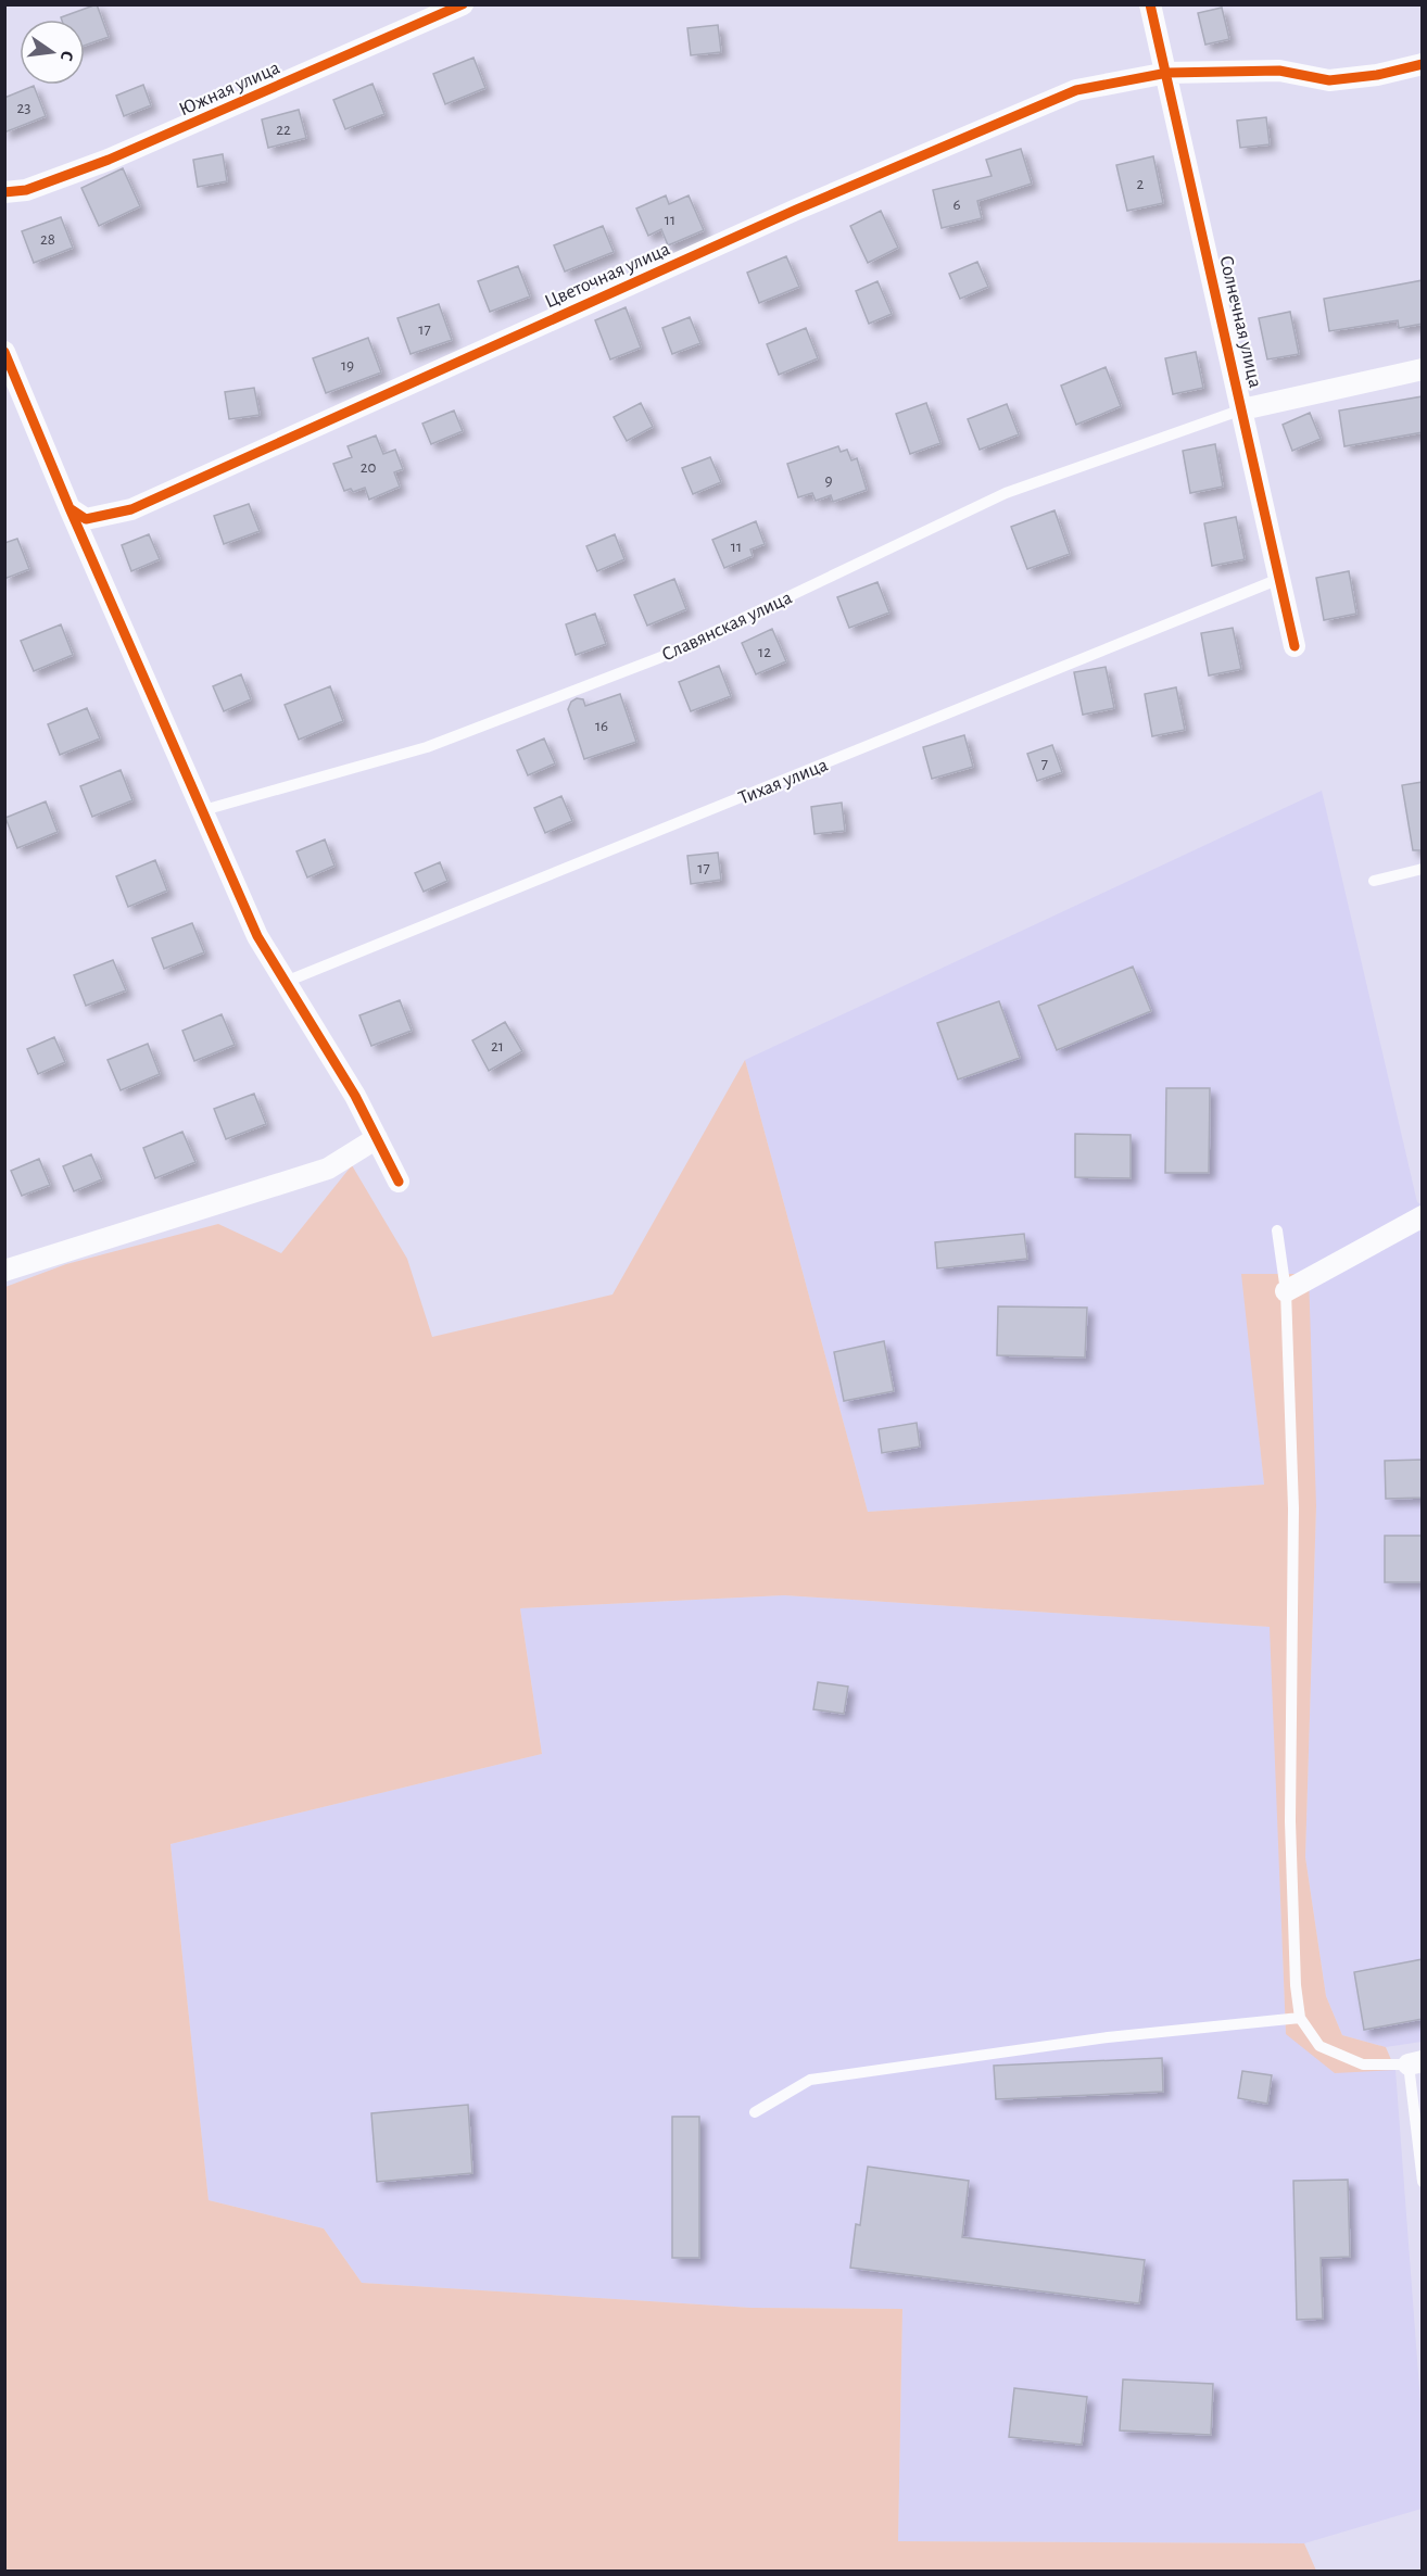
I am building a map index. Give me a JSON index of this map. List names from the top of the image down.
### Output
{
  "streets": {
    "street": ["Южная улица", "Цветочная улица", "Солнечная улица"],
    "lane": ["Славянская улица", "Тихая улица"]
  },
  "crossings": [
    ["Цветочная улица", "Солнечная улица"],
    ["Солнечная улица", "Славянская улица"],
    ["Солнечная улица", "Тихая улица"]
  ],
  "house_numbers": [
    "23",
    "22",
    "2",
    "6",
    "11",
    "28",
    "17",
    "19",
    "20",
    "9",
    "11",
    "12",
    "16",
    "7",
    "17",
    "21"
  ],
  "north": "right"
}
